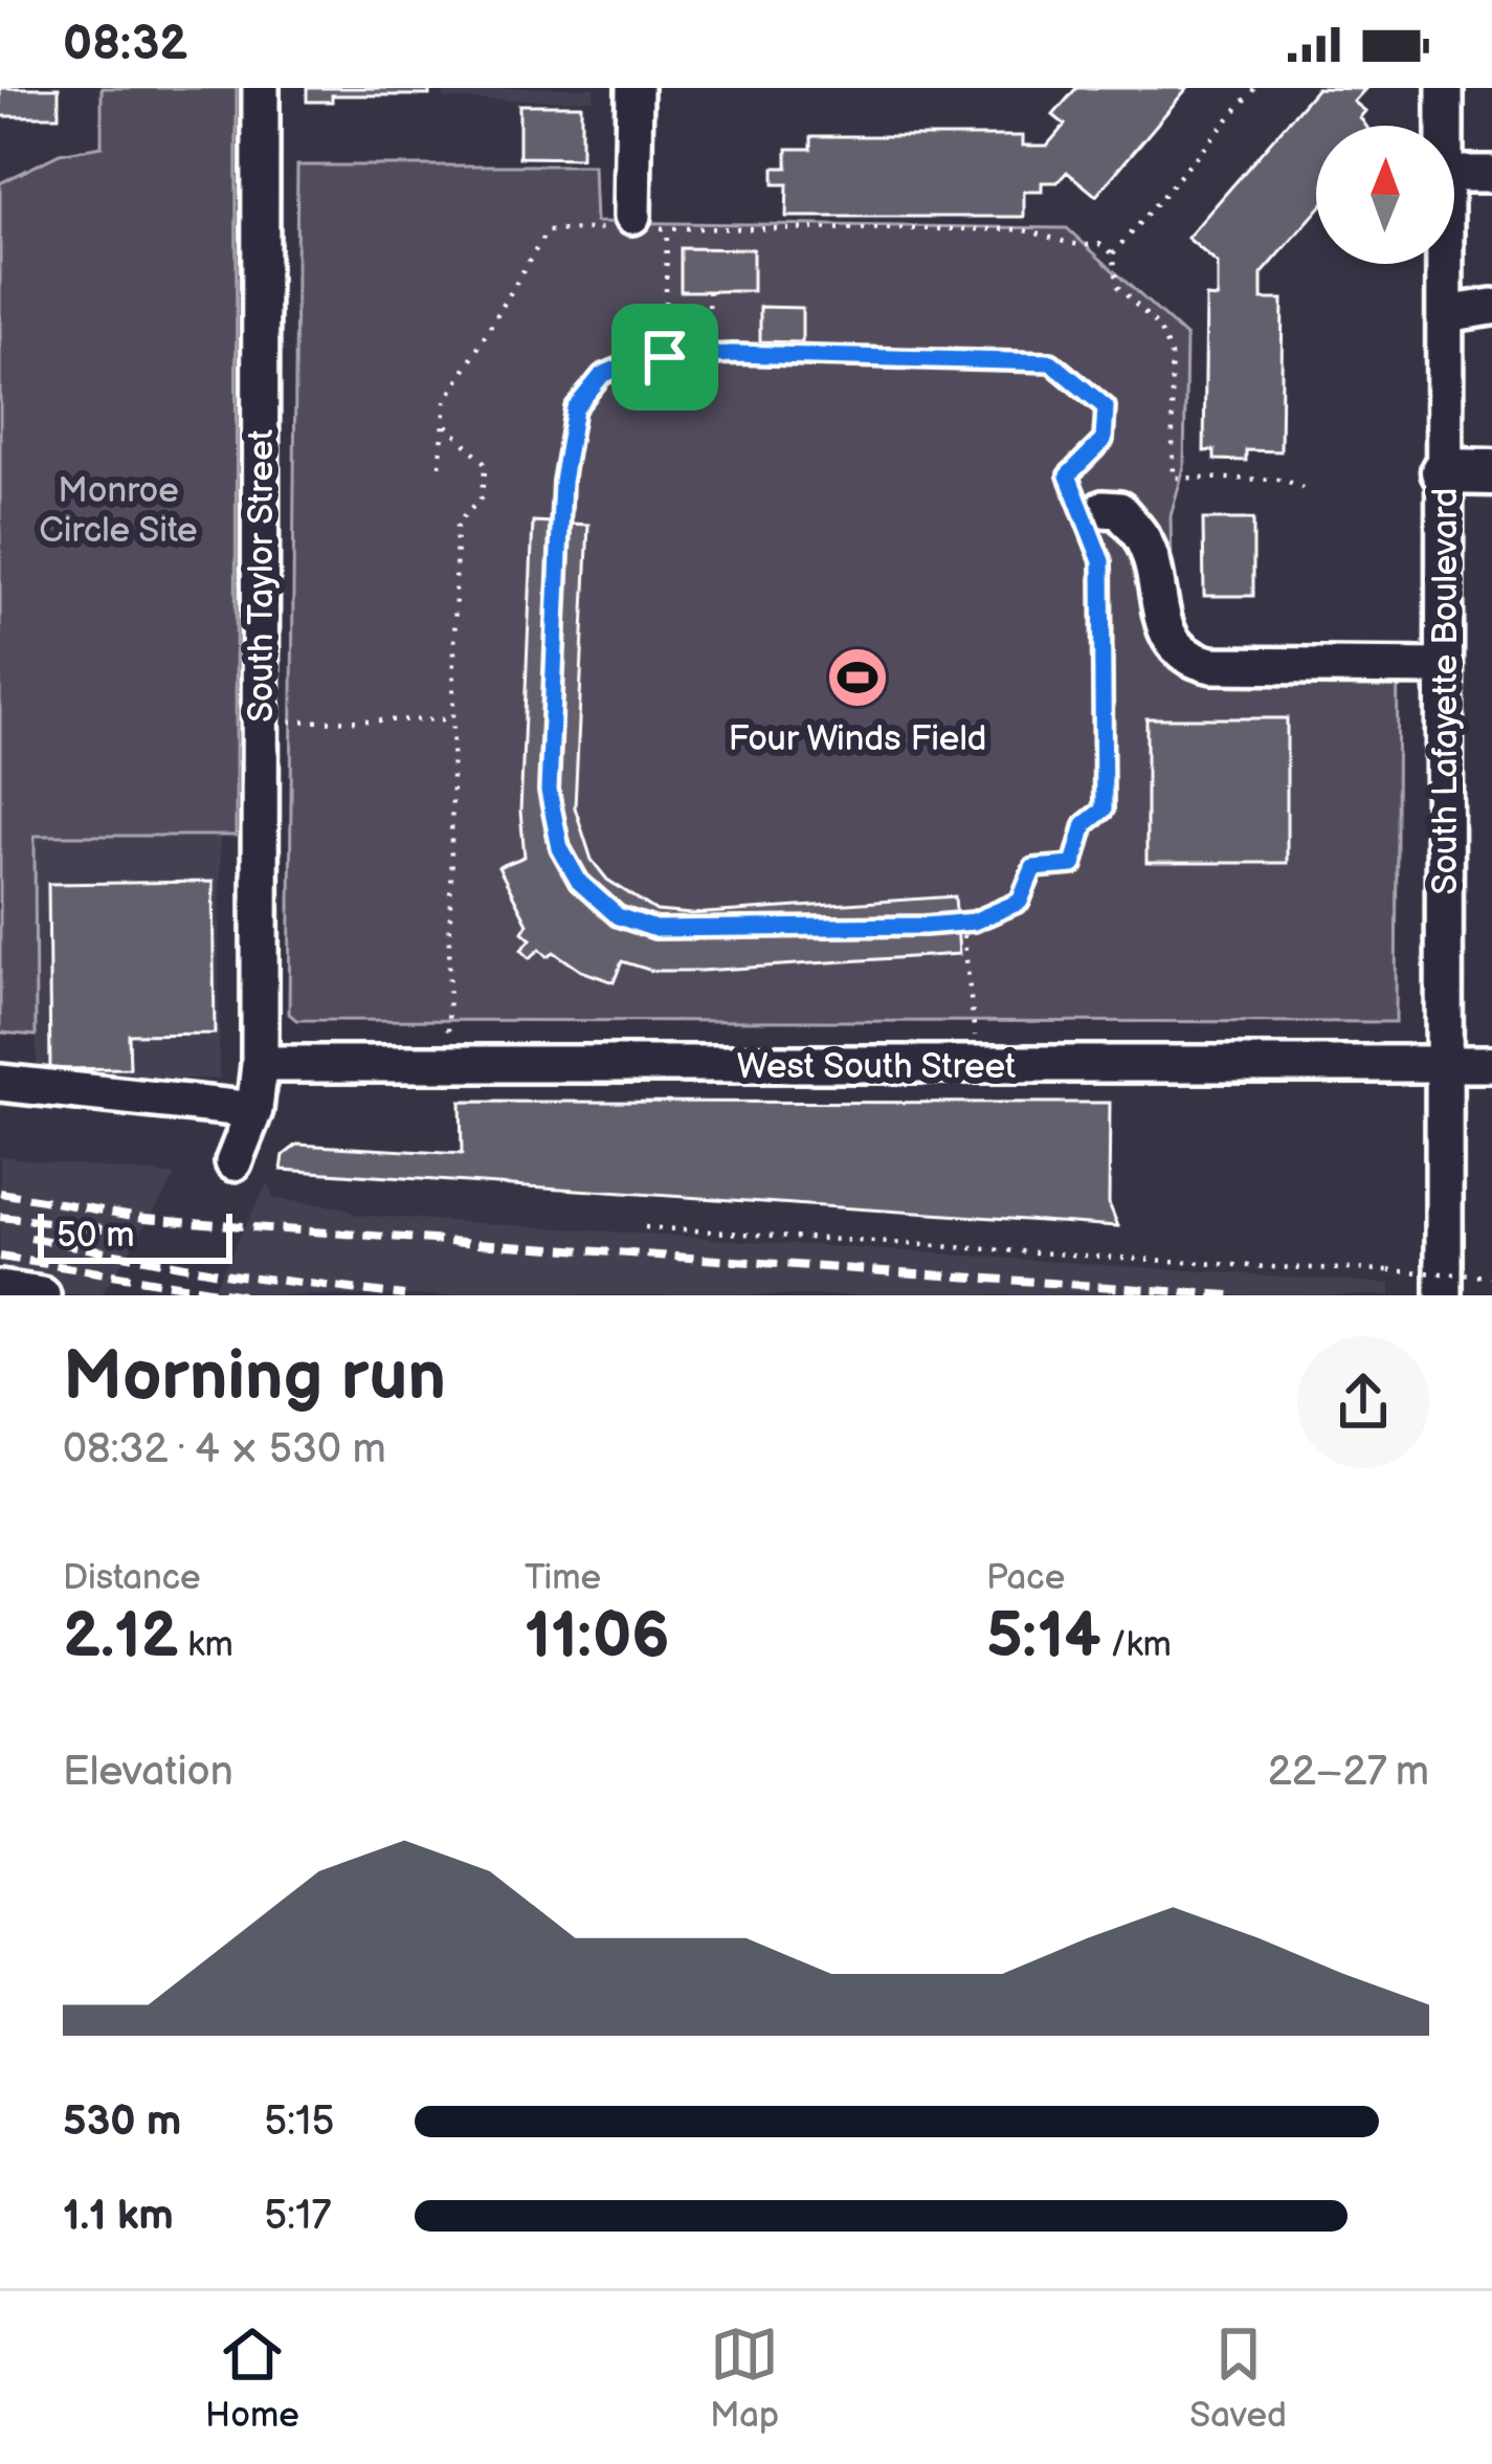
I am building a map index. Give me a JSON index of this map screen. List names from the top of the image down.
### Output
{
  "streets": {
    "street": ["South Taylor Street", "South Lafayette Boulevard", "West South Street"]
  },
  "crossings": [
    ["South Taylor Street", "West South Street"],
    ["South Lafayette Boulevard", "West South Street"]
  ],
  "parks": ["Monroe Circle Site"],
  "places": {
    "sports": ["Four Winds Field"]
  },
  "scale_bar": "50 m",
  "north": "top",
  "page": {
    "status": "08:32",
    "scale": "50 m",
    "heading": ["Morning run", "08:32 · 4 × 530 m"],
    "stats": [
      ["Distance", "2.12 km"],
      ["Time", "11:06"],
      ["Pace", "5:14 /km"]
    ],
    "chart": ["Elevation", "22–27 m"],
    "list": [
      {
        "name": "530 m",
        "note": "5:15"
      },
      {
        "name": "1.1 km",
        "note": "5:17"
      }
    ],
    "tabs": ["Home", "Map", "Saved"]
  }
}
